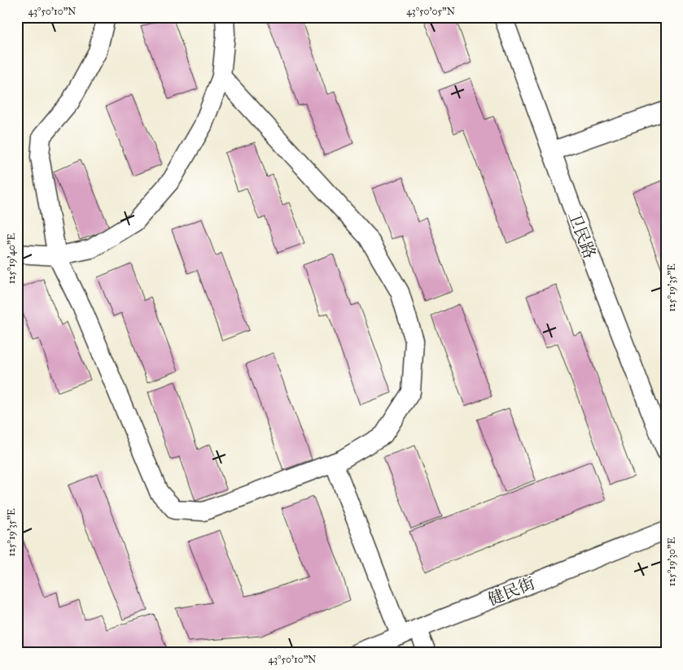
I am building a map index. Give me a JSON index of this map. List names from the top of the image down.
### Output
{
  "streets": {
    "street": ["卫民路", "健民街"]
  },
  "coordinates": [
    "43°50'10\"N",
    "43°50'05\"N",
    "125°19'40\"E",
    "125°19'35\"E",
    "125°19'30\"E"
  ]
}
